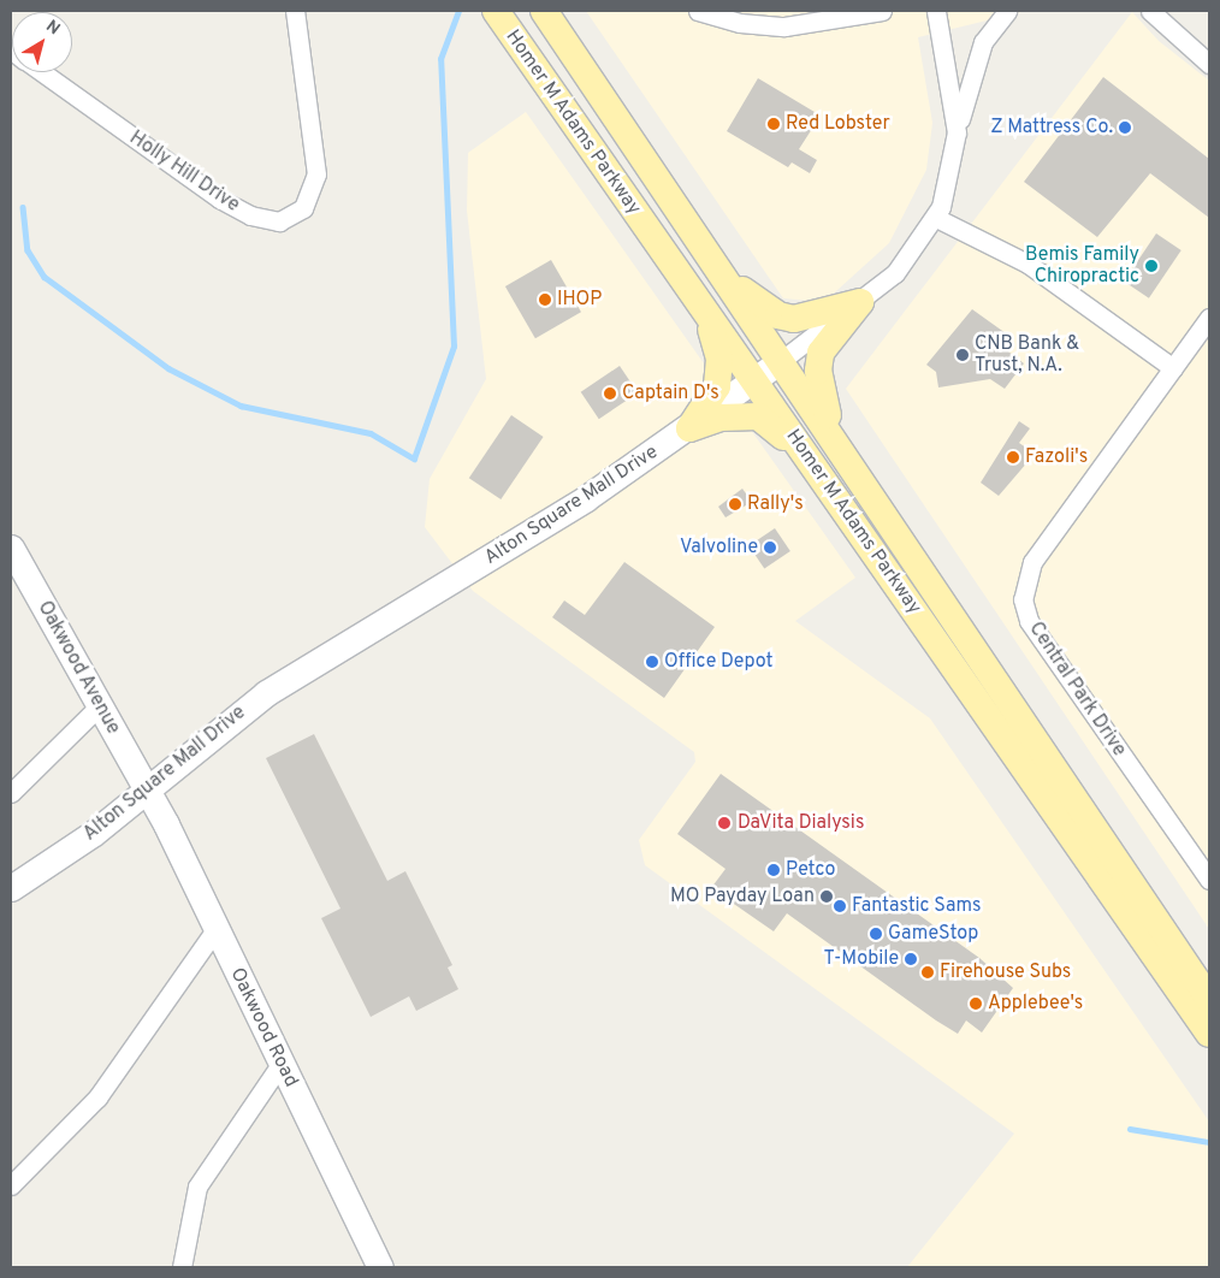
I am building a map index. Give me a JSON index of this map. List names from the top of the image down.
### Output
{
  "streets": {
    "main road": ["Homer M Adams Parkway"],
    "street": [
      "Holly Hill Drive",
      "Alton Square Mall Drive",
      "Oakwood Avenue",
      "Central Park Drive",
      "Oakwood Road"
    ]
  },
  "crossings": [
    ["Homer M Adams Parkway", "Alton Square Mall Drive"],
    ["Alton Square Mall Drive", "Oakwood Avenue"],
    ["Alton Square Mall Drive", "Oakwood Road"],
    ["Oakwood Avenue", "Oakwood Road"]
  ],
  "places": [
    "Red Lobster",
    "Z Mattress Co.",
    "Bemis Family Chiropractic",
    "IHOP",
    "CNB Bank & Trust, N.A.",
    "Captain D's",
    "Fazoli's",
    "Rally's",
    "Valvoline",
    "Office Depot",
    "DaVita Dialysis",
    "Petco",
    "MO Payday Loan",
    "Fantastic Sams",
    "GameStop",
    "T-Mobile",
    "Firehouse Subs",
    "Applebee's"
  ],
  "north": "top right"
}
